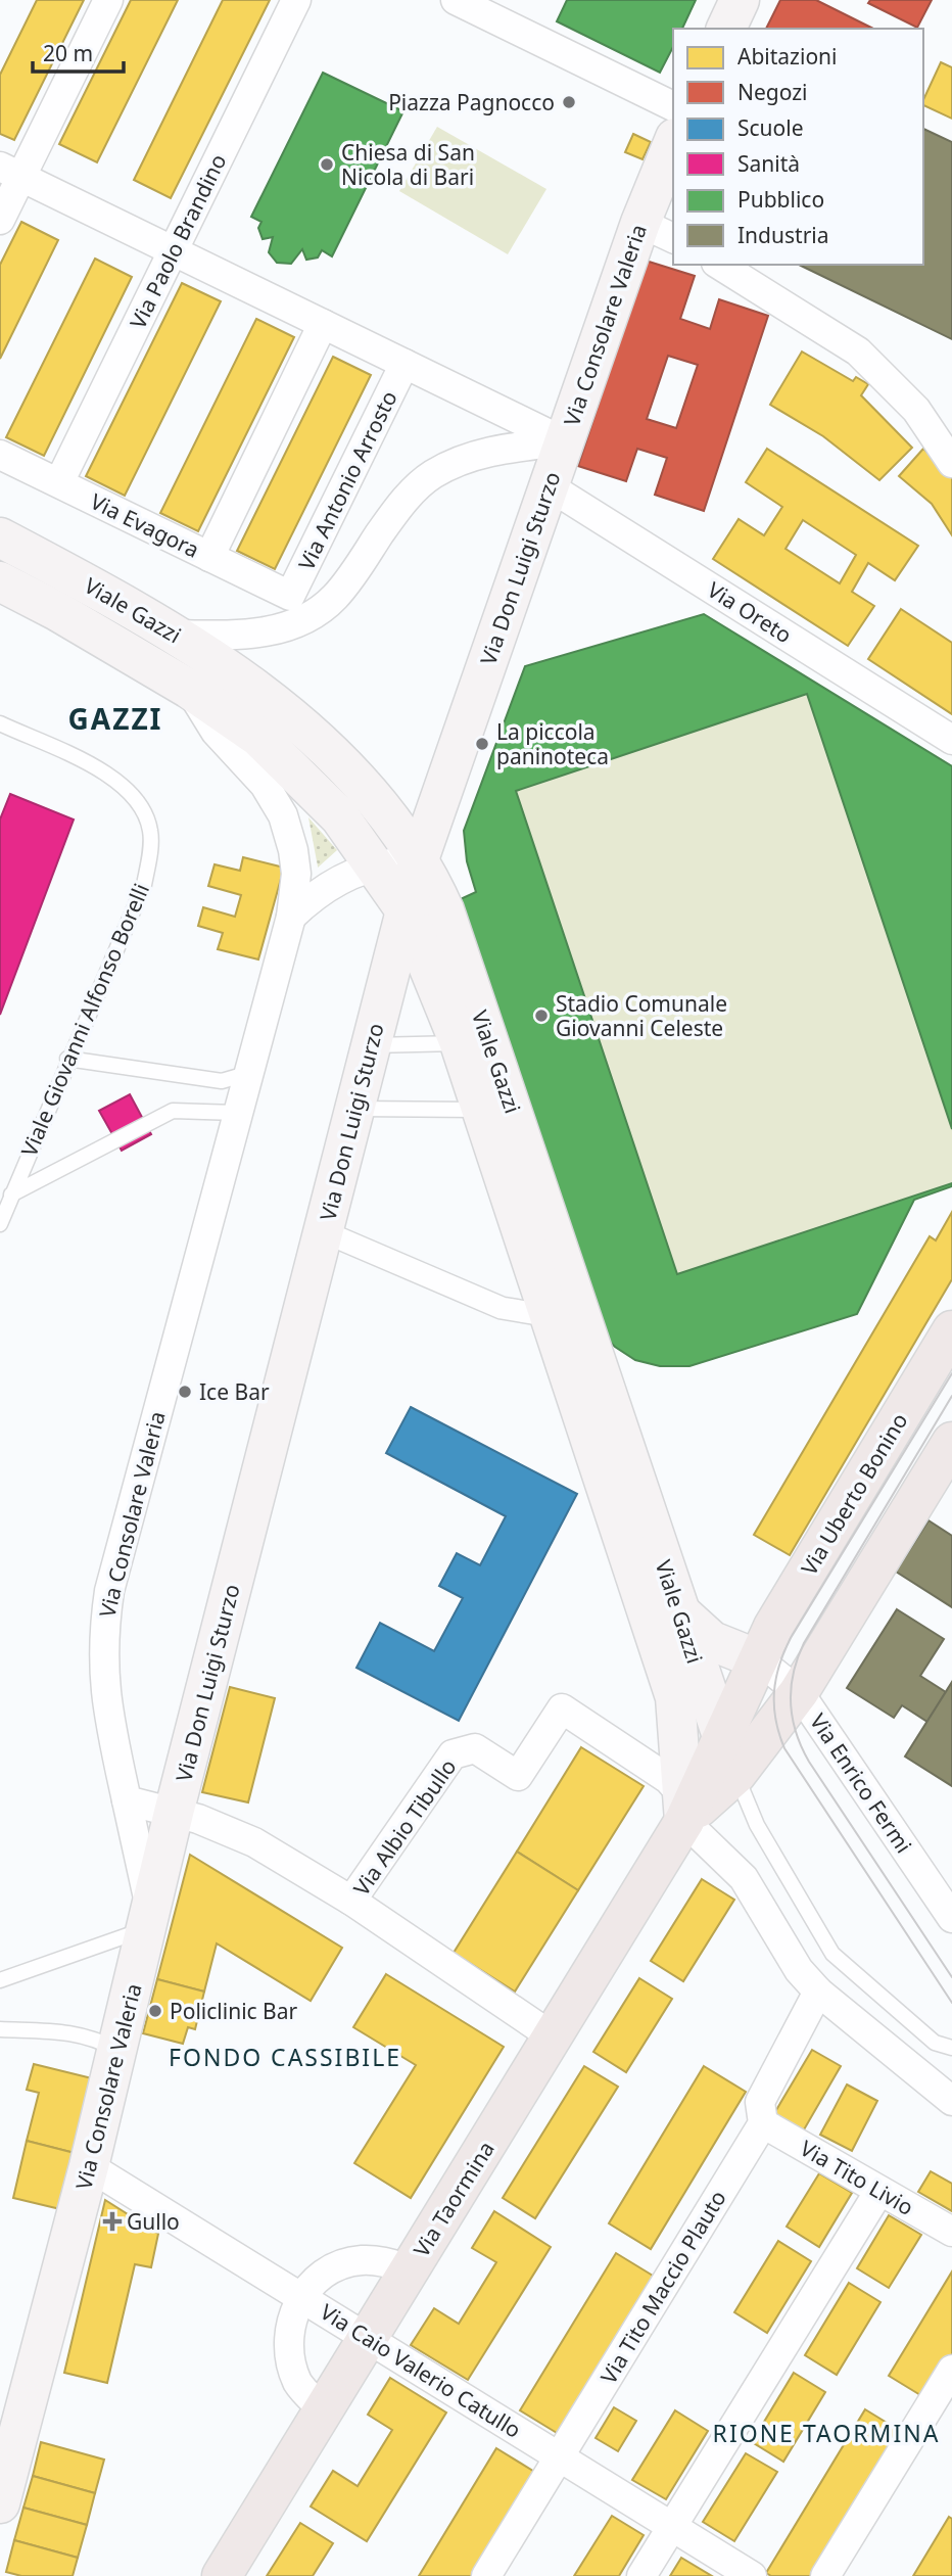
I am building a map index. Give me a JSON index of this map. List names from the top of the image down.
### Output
{
  "streets": {
    "main road": [
      "Via Consolare Valeria",
      "Via Don Luigi Sturzo",
      "Viale Gazzi",
      "Via Uberto Bonino",
      "Via Taormina"
    ],
    "street": [
      "Via Paolo Brandino",
      "Via Antonio Arrosto",
      "Via Evagora",
      "Via Oreto",
      "Via Enrico Fermi",
      "Via Albio Tibullo",
      "Via Tito Livio",
      "Via Tito Maccio Plauto",
      "Via Caio Valerio Catullo"
    ],
    "lane": ["Viale Giovanni Alfonso Borelli"]
  },
  "crossings": [
    ["Via Paolo Brandino", "Via Evagora"],
    ["Via Consolare Valeria", "Via Don Luigi Sturzo"],
    ["Via Consolare Valeria", "Viale Gazzi"],
    ["Via Consolare Valeria", "Via Caio Valerio Catullo"],
    ["Via Antonio Arrosto", "Via Evagora"],
    ["Via Don Luigi Sturzo", "Viale Gazzi"],
    ["Via Don Luigi Sturzo", "Via Oreto"],
    ["Viale Gazzi", "Via Uberto Bonino"],
    ["Viale Gazzi", "Via Taormina"],
    ["Via Uberto Bonino", "Via Enrico Fermi"],
    ["Via Uberto Bonino", "Via Taormina"],
    ["Via Albio Tibullo", "Via Taormina"],
    ["Via Tito Livio", "Via Tito Maccio Plauto"],
    ["Via Taormina", "Via Caio Valerio Catullo"],
    ["Via Tito Maccio Plauto", "Via Caio Valerio Catullo"]
  ],
  "districts": ["GAZZI", "FONDO CASSIBILE", "RIONE TAORMINA"],
  "places": {
    "other": [
      "Piazza Pagnocco",
      "Chiesa di San Nicola di Bari",
      "La piccola paninoteca",
      "Stadio Comunale Giovanni Celeste",
      "Ice Bar",
      "Policlinic Bar"
    ],
    "health": ["Gullo"]
  },
  "legend": [
    "Abitazioni",
    "Negozi",
    "Scuole",
    "Sanità",
    "Pubblico",
    "Industria"
  ],
  "scale_bar": "20 m"
}
